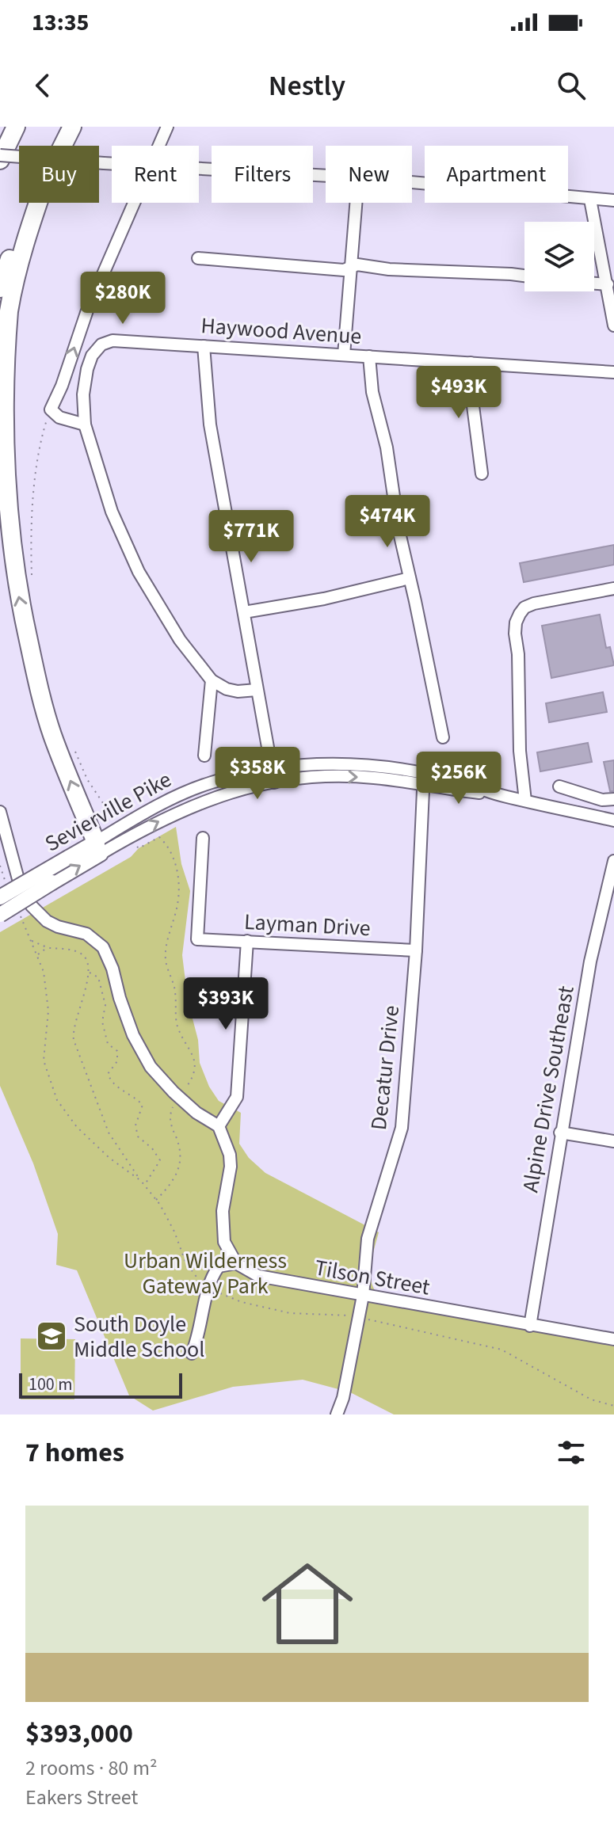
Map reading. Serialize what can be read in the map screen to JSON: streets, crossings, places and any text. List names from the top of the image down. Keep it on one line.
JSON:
{"streets":{"main road":["Sevierville Pike"],"street":["Haywood Avenue","Layman Drive","Decatur Drive","Alpine Drive Southeast","Tilson Street"]},"crossings":[["Sevierville Pike","Decatur Drive"],["Layman Drive","Decatur Drive"],["Decatur Drive","Tilson Street"],["Alpine Drive Southeast","Tilson Street"]],"parks":["Urban Wilderness Gateway Park"],"places":{"school or university":["South Doyle Middle School"]},"scale_bar":"100 m","page":{"status":"13:35","header":"Nestly","chip":["Buy","Rent","Filters","New","Apartment"],"price":["$280K","$493K","$474K","$771K","$358K","$256K","$393K"],"scale":"100 m","heading":"7 homes","list":[{"name":"$393,000","note":"2 rooms · 80 m² · Eakers Street"}]}}
